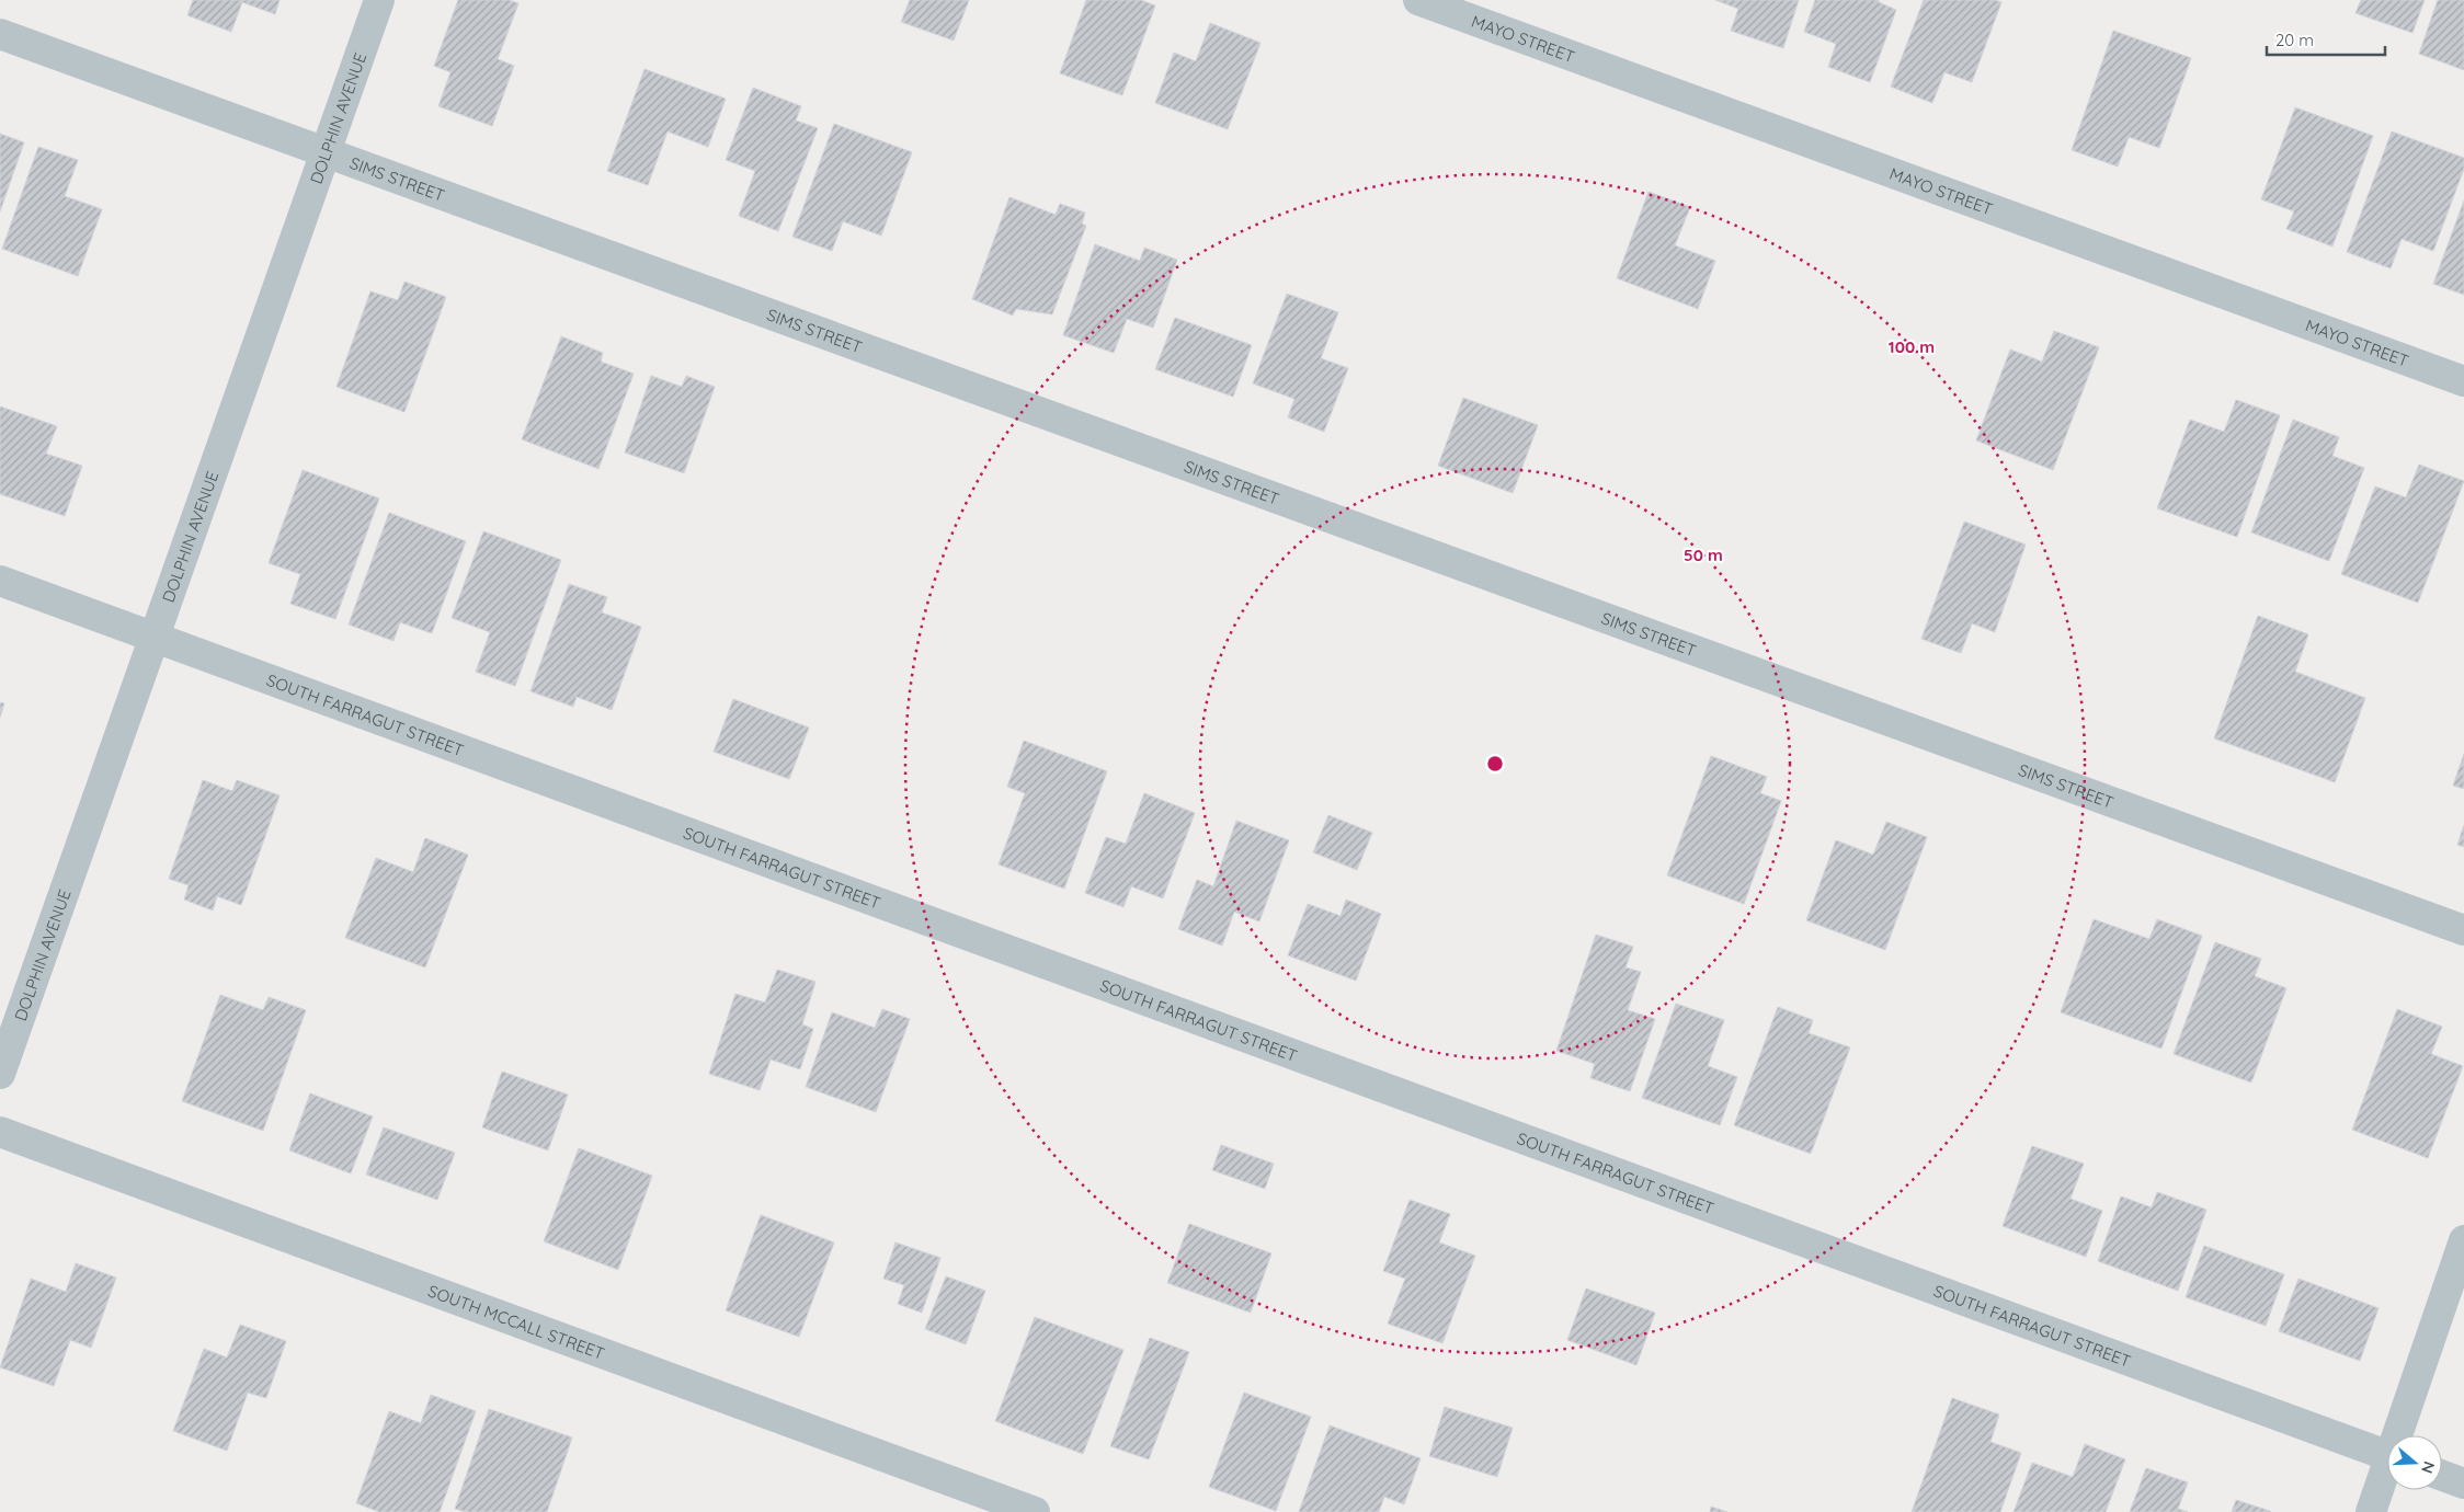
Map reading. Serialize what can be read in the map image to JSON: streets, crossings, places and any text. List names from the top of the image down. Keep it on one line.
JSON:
{"streets":{"street":["MAYO STREET","DOLPHIN AVENUE","SIMS STREET","SOUTH FARRAGUT STREET","SOUTH MCCALL STREET"]},"crossings":[["DOLPHIN AVENUE","SIMS STREET"],["DOLPHIN AVENUE","SOUTH FARRAGUT STREET"]],"scale_bar":"20 m","north":"right","rings":["100 m","50 m"]}
